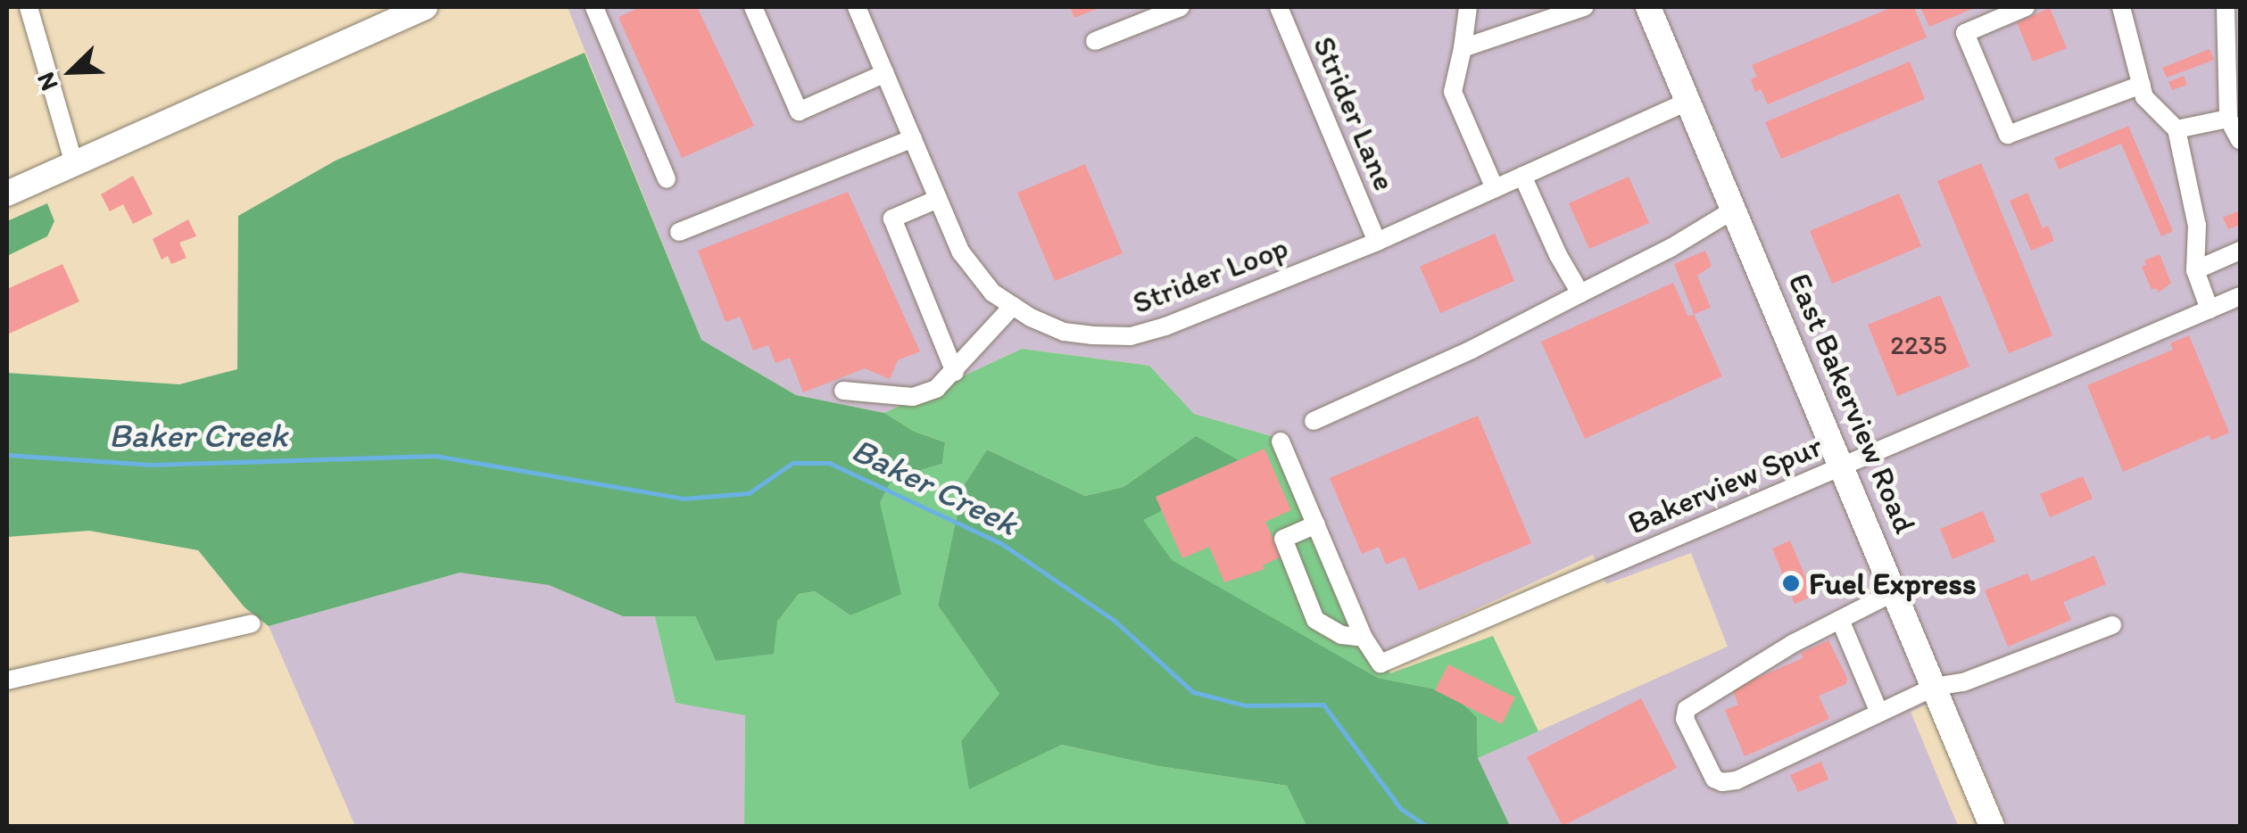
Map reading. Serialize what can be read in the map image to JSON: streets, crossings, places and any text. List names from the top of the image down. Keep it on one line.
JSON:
{"streets":{"main road":["East Bakerview Road"],"street":["Strider Lane","Strider Loop","Bakerview Spur"]},"crossings":[["Strider Lane","Strider Loop"],["Strider Loop","East Bakerview Road"],["East Bakerview Road","Bakerview Spur"]],"water":["Baker Creek"],"places":["Fuel Express"],"house_numbers":["2235"],"north":"bottom left"}
